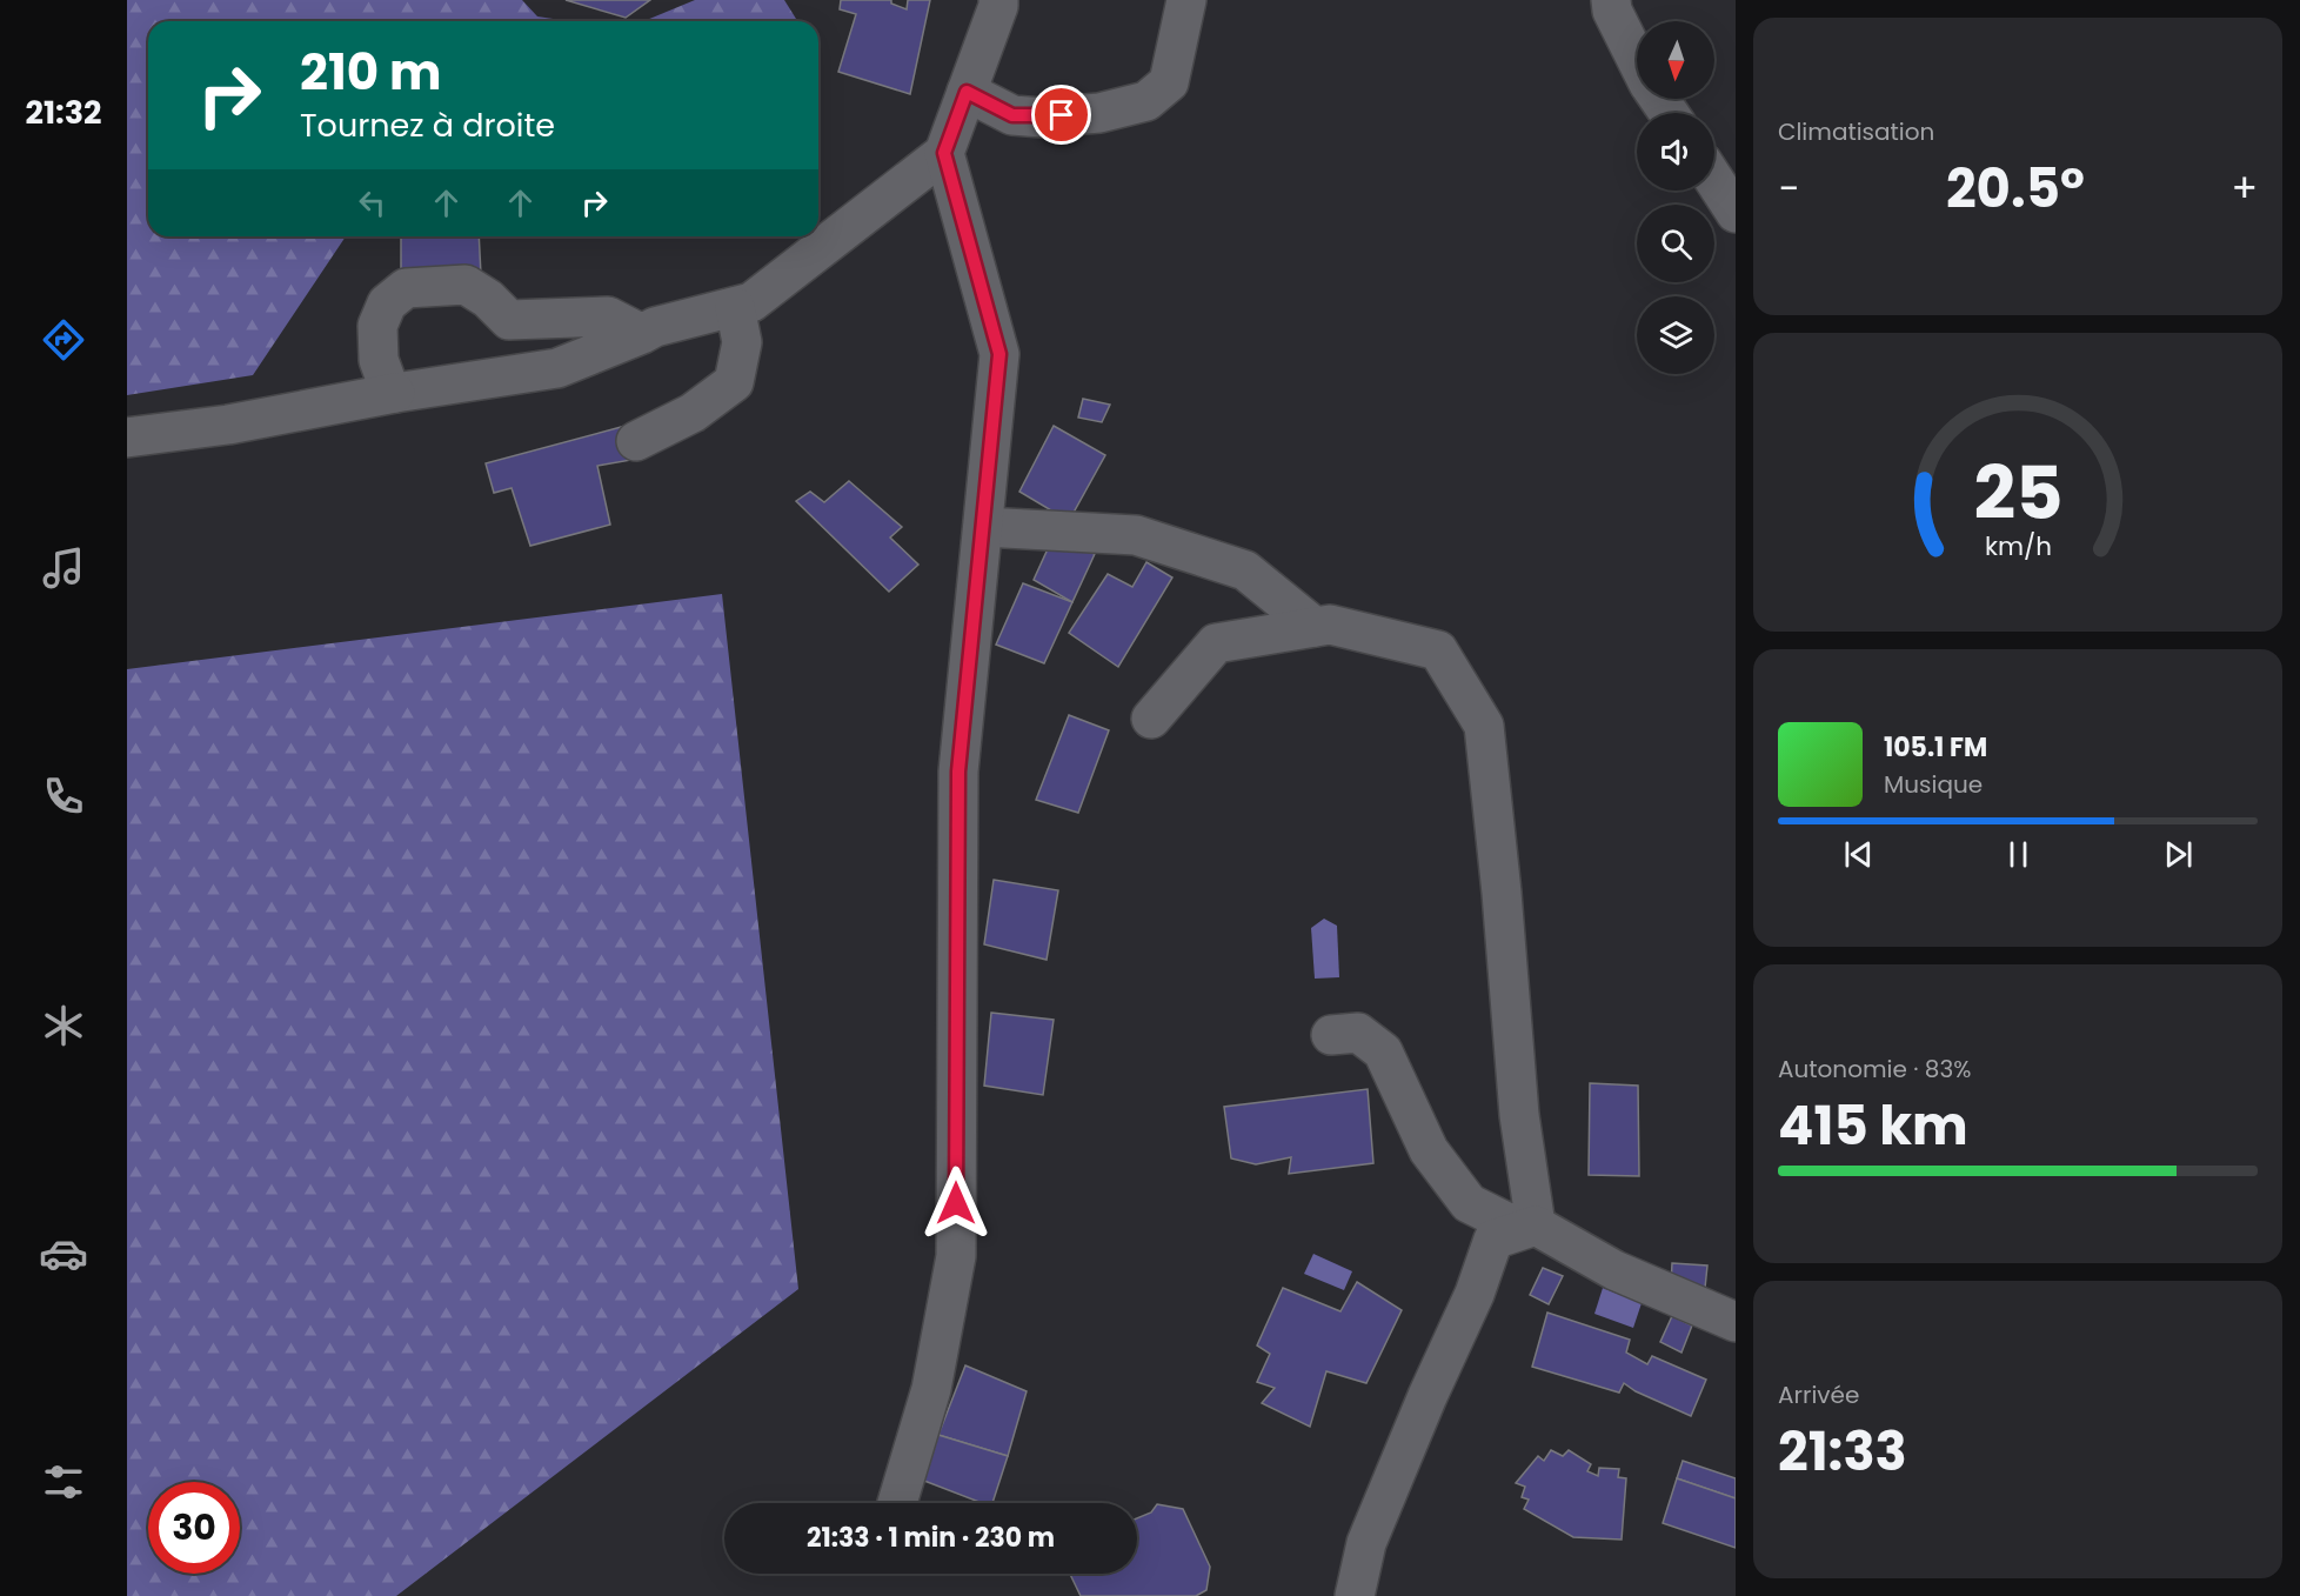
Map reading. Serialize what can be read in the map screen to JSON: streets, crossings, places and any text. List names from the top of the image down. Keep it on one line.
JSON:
{"north":"bottom","page":{"tabs":"21:32","tile":["Climatisation",["Autonomie · 83%","415 km"],["Arrivée","21:33"]],"turn":["210 m","Tournez à droite"],"heat":["−","20.5°","+"],"song":["105.1 FM","Musique"],"limit":"30","trip":"21:33 · 1 min · 230 m","gauge":["25","km/h"]}}
